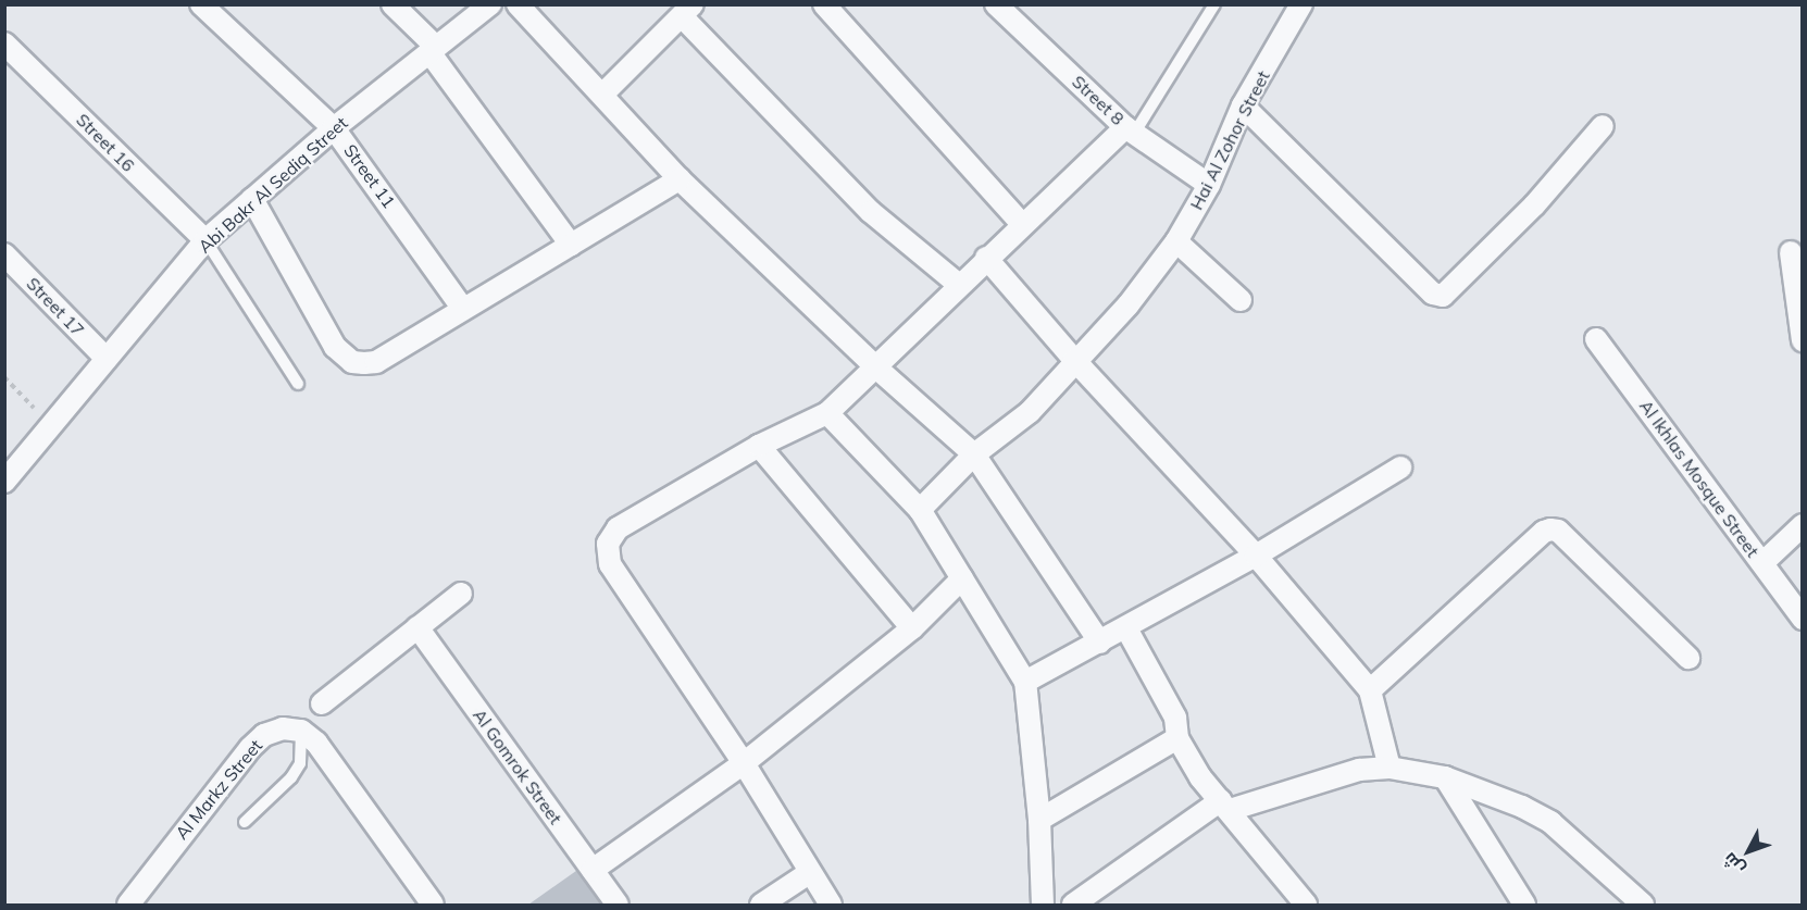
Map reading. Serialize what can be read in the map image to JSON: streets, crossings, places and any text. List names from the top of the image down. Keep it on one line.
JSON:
{"streets":{"street":["Street 8","Hai Al Zohor Street","Street 16","Street 11","Abi Bakr Al Sediq Street","Street 17","Al Ikhlas Mosque Street","Al Gomrok Street","Al Markz Street"]},"crossings":[["Street 8","Hai Al Zohor Street"],["Street 16","Abi Bakr Al Sediq Street"],["Street 11","Abi Bakr Al Sediq Street"],["Abi Bakr Al Sediq Street","Street 17"]],"north":"bottom left"}
